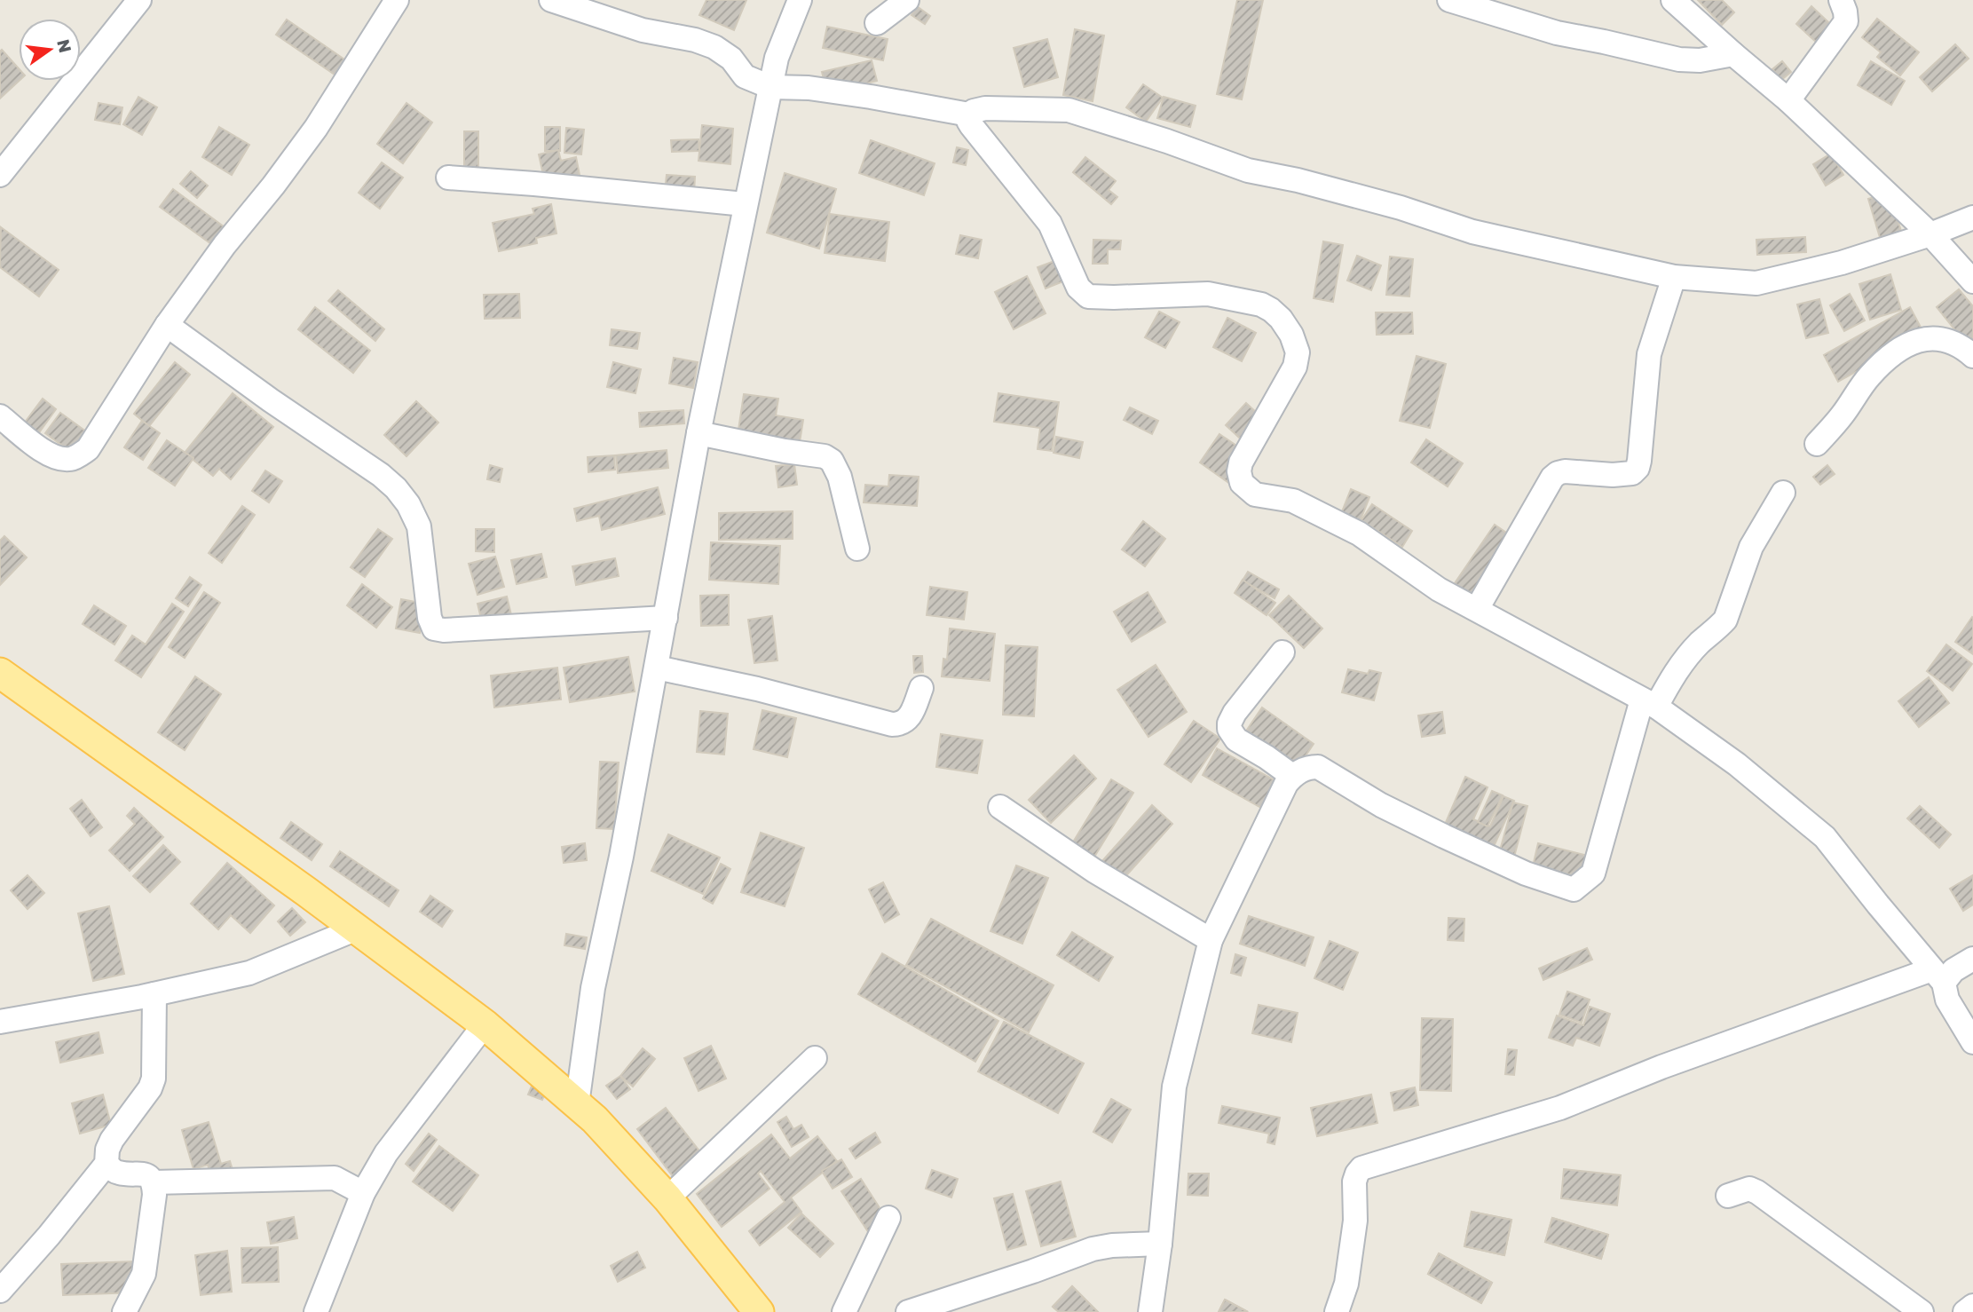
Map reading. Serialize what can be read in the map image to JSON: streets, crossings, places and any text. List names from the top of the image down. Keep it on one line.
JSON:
{"north":"right"}
